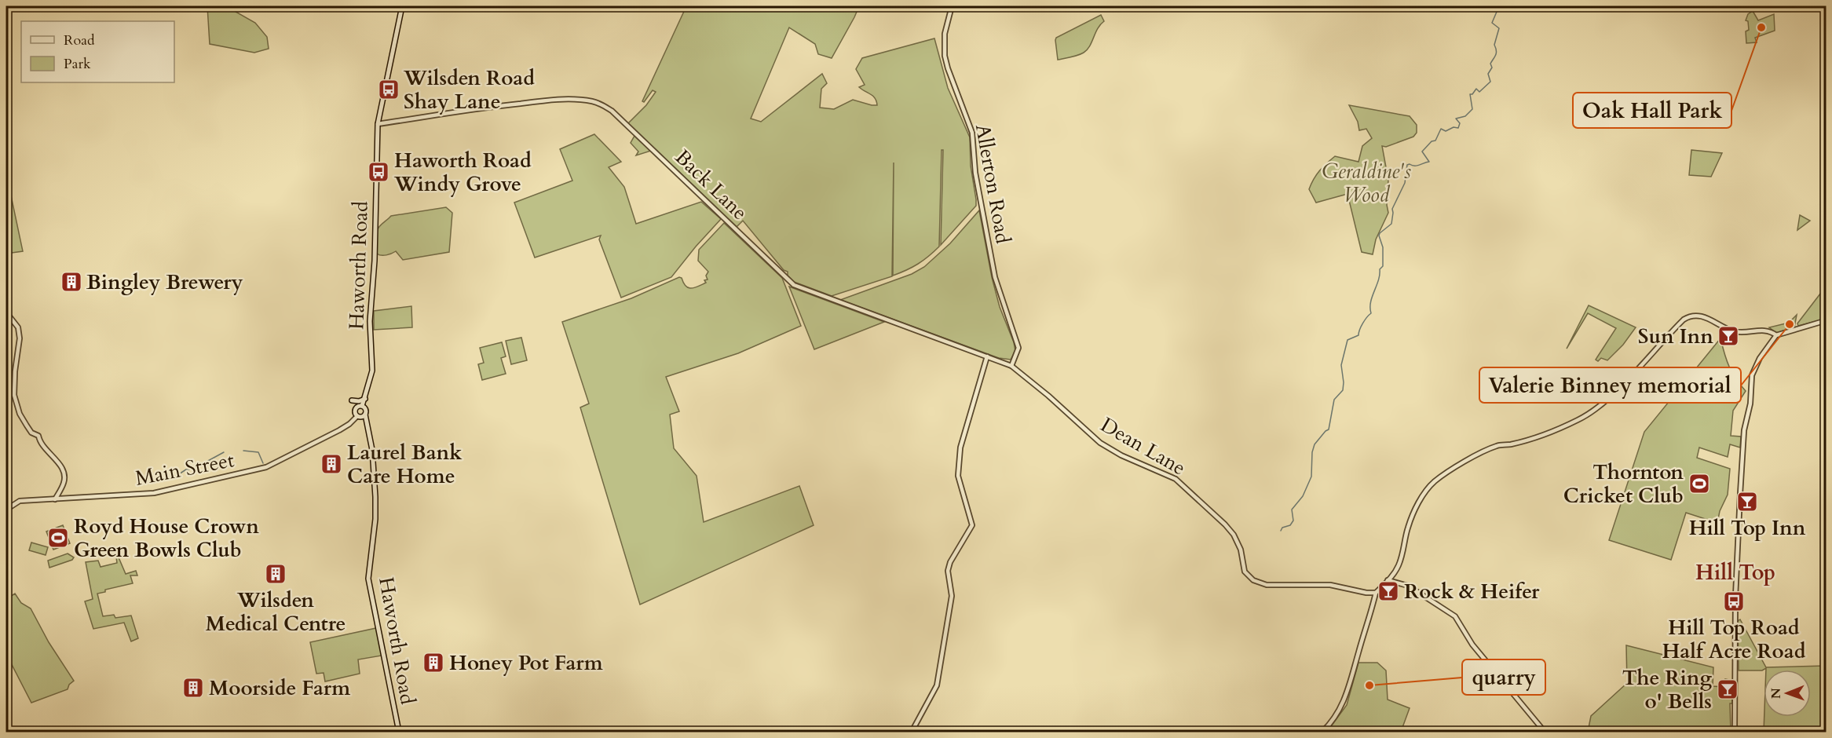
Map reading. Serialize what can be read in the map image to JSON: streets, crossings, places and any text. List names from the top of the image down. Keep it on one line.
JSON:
{"streets":{"main road":["Haworth Road"],"street":["Allerton Road","Back Lane","Dean Lane","Main Street"]},"crossings":[["Allerton Road","Back Lane"],["Allerton Road","Dean Lane"],["Back Lane","Haworth Road"],["Back Lane","Dean Lane"],["Haworth Road","Main Street"]],"districts":["Hill Top"],"parks":["Geraldine's Wood"],"places":{"other":["Oak Hall Park","Valerie Binney memorial","quarry"],"bus stop":["Wilsden Road Shay Lane","Haworth Road Windy Grove","Hill Top Road Half Acre Road"],"building":["Bingley Brewery","Laurel Bank Care Home","Wilsden Medical Centre","Honey Pot Farm","Moorside Farm"],"bar":["Sun Inn","Hill Top Inn","Rock & Heifer","The Ring o' Bells"],"sports":["Thornton Cricket Club","Royd House Crown Green Bowls Club"]},"legend":["Road","Park"],"north":"left"}
